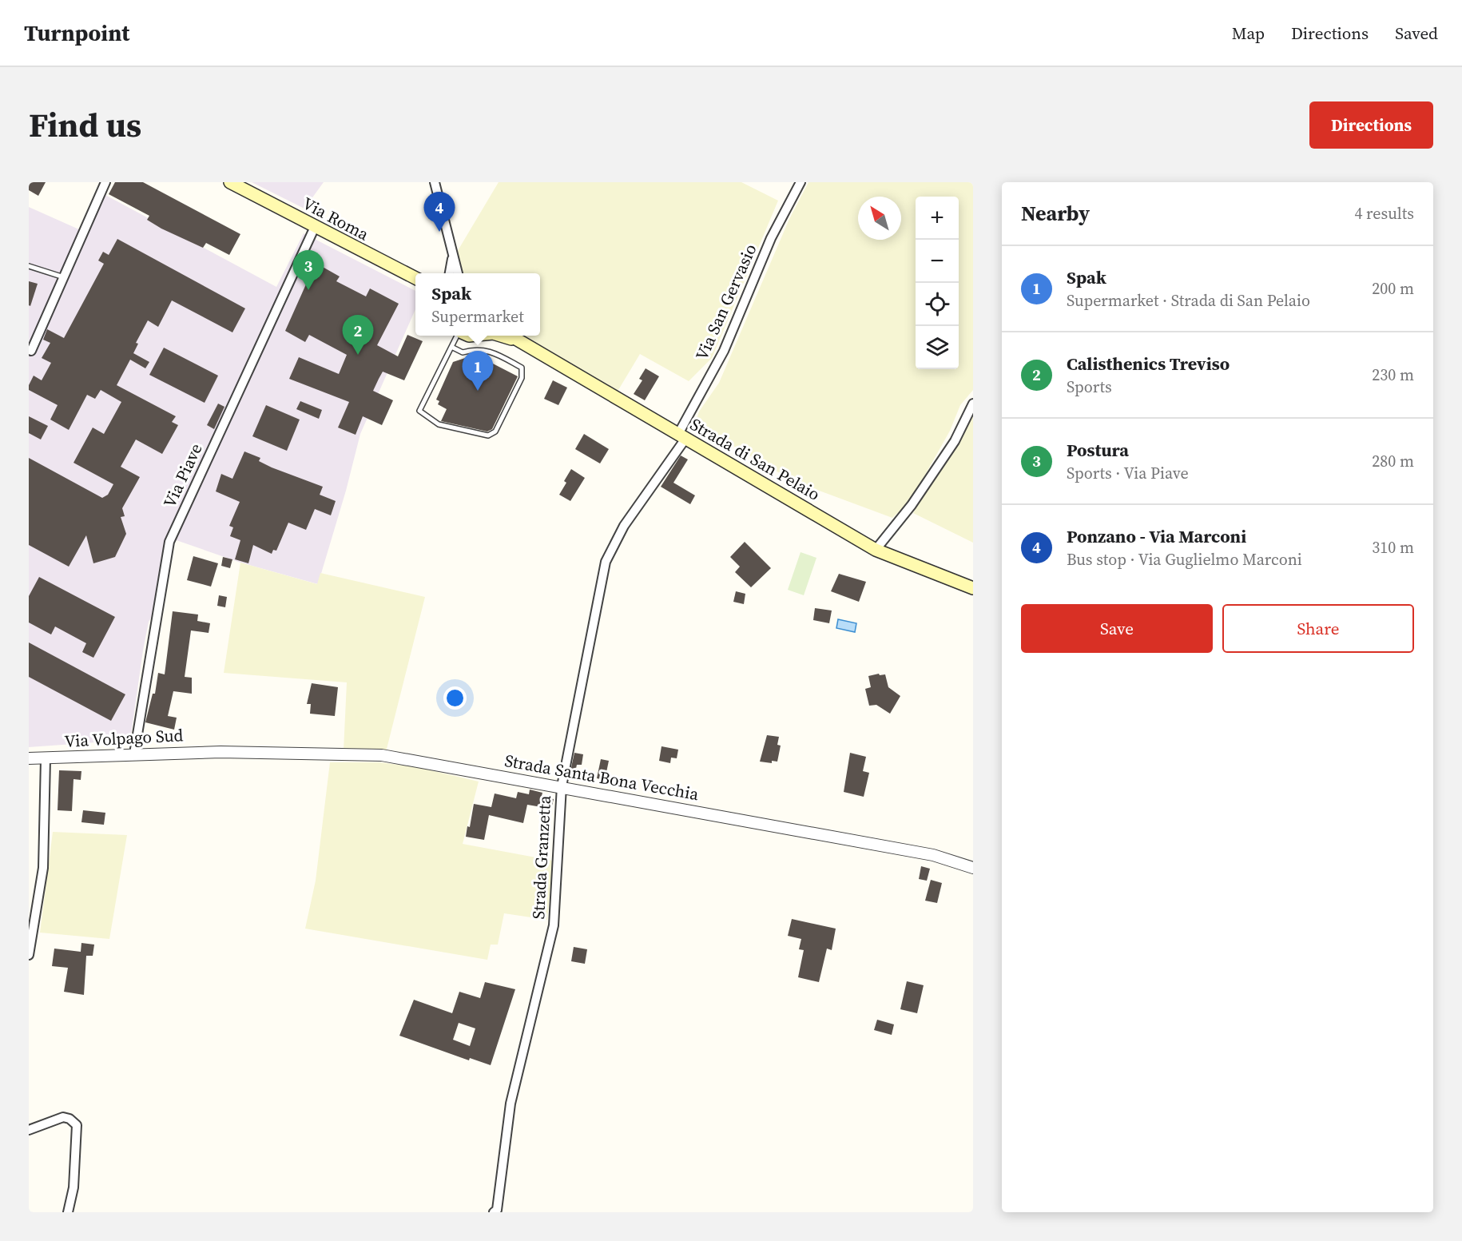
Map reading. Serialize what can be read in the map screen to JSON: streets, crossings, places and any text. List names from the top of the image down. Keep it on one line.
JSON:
{"streets":{"main road":["Via Roma","Strada di San Pelaio"],"street":["Via San Gervasio","Via Piave","Via Volpago Sud","Strada Santa Bona Vecchia","Strada Granzetta"]},"crossings":[["Via Roma","Via Piave"],["Via San Gervasio","Strada di San Pelaio"],["Via San Gervasio","Strada Granzetta"],["Strada di San Pelaio","Strada Granzetta"],["Via Piave","Via Volpago Sud"],["Via Volpago Sud","Strada Santa Bona Vecchia"],["Strada Santa Bona Vecchia","Strada Granzetta"]],"north":"top left","page":{"header":"Turnpoint","nav":["Map","Directions","Saved"],"title":"Find us","buttons":["Directions",["Save","Share"]],"heading":["Nearby","4 results"],"pins":["4","3","2","1"],"map_buttons":["+","−"],"list":[{"mark":"1","name":"Spak","note":"Supermarket · Strada di San Pelaio","value":"200 m"},{"mark":"2","name":"Calisthenics Treviso","note":"Sports","value":"230 m"},{"mark":"3","name":"Postura","note":"Sports · Via Piave","value":"280 m"},{"mark":"4","name":"Ponzano - Via Marconi","note":"Bus stop · Via Guglielmo Marconi","value":"310 m"}],"popup":["Spak","Supermarket"]}}
